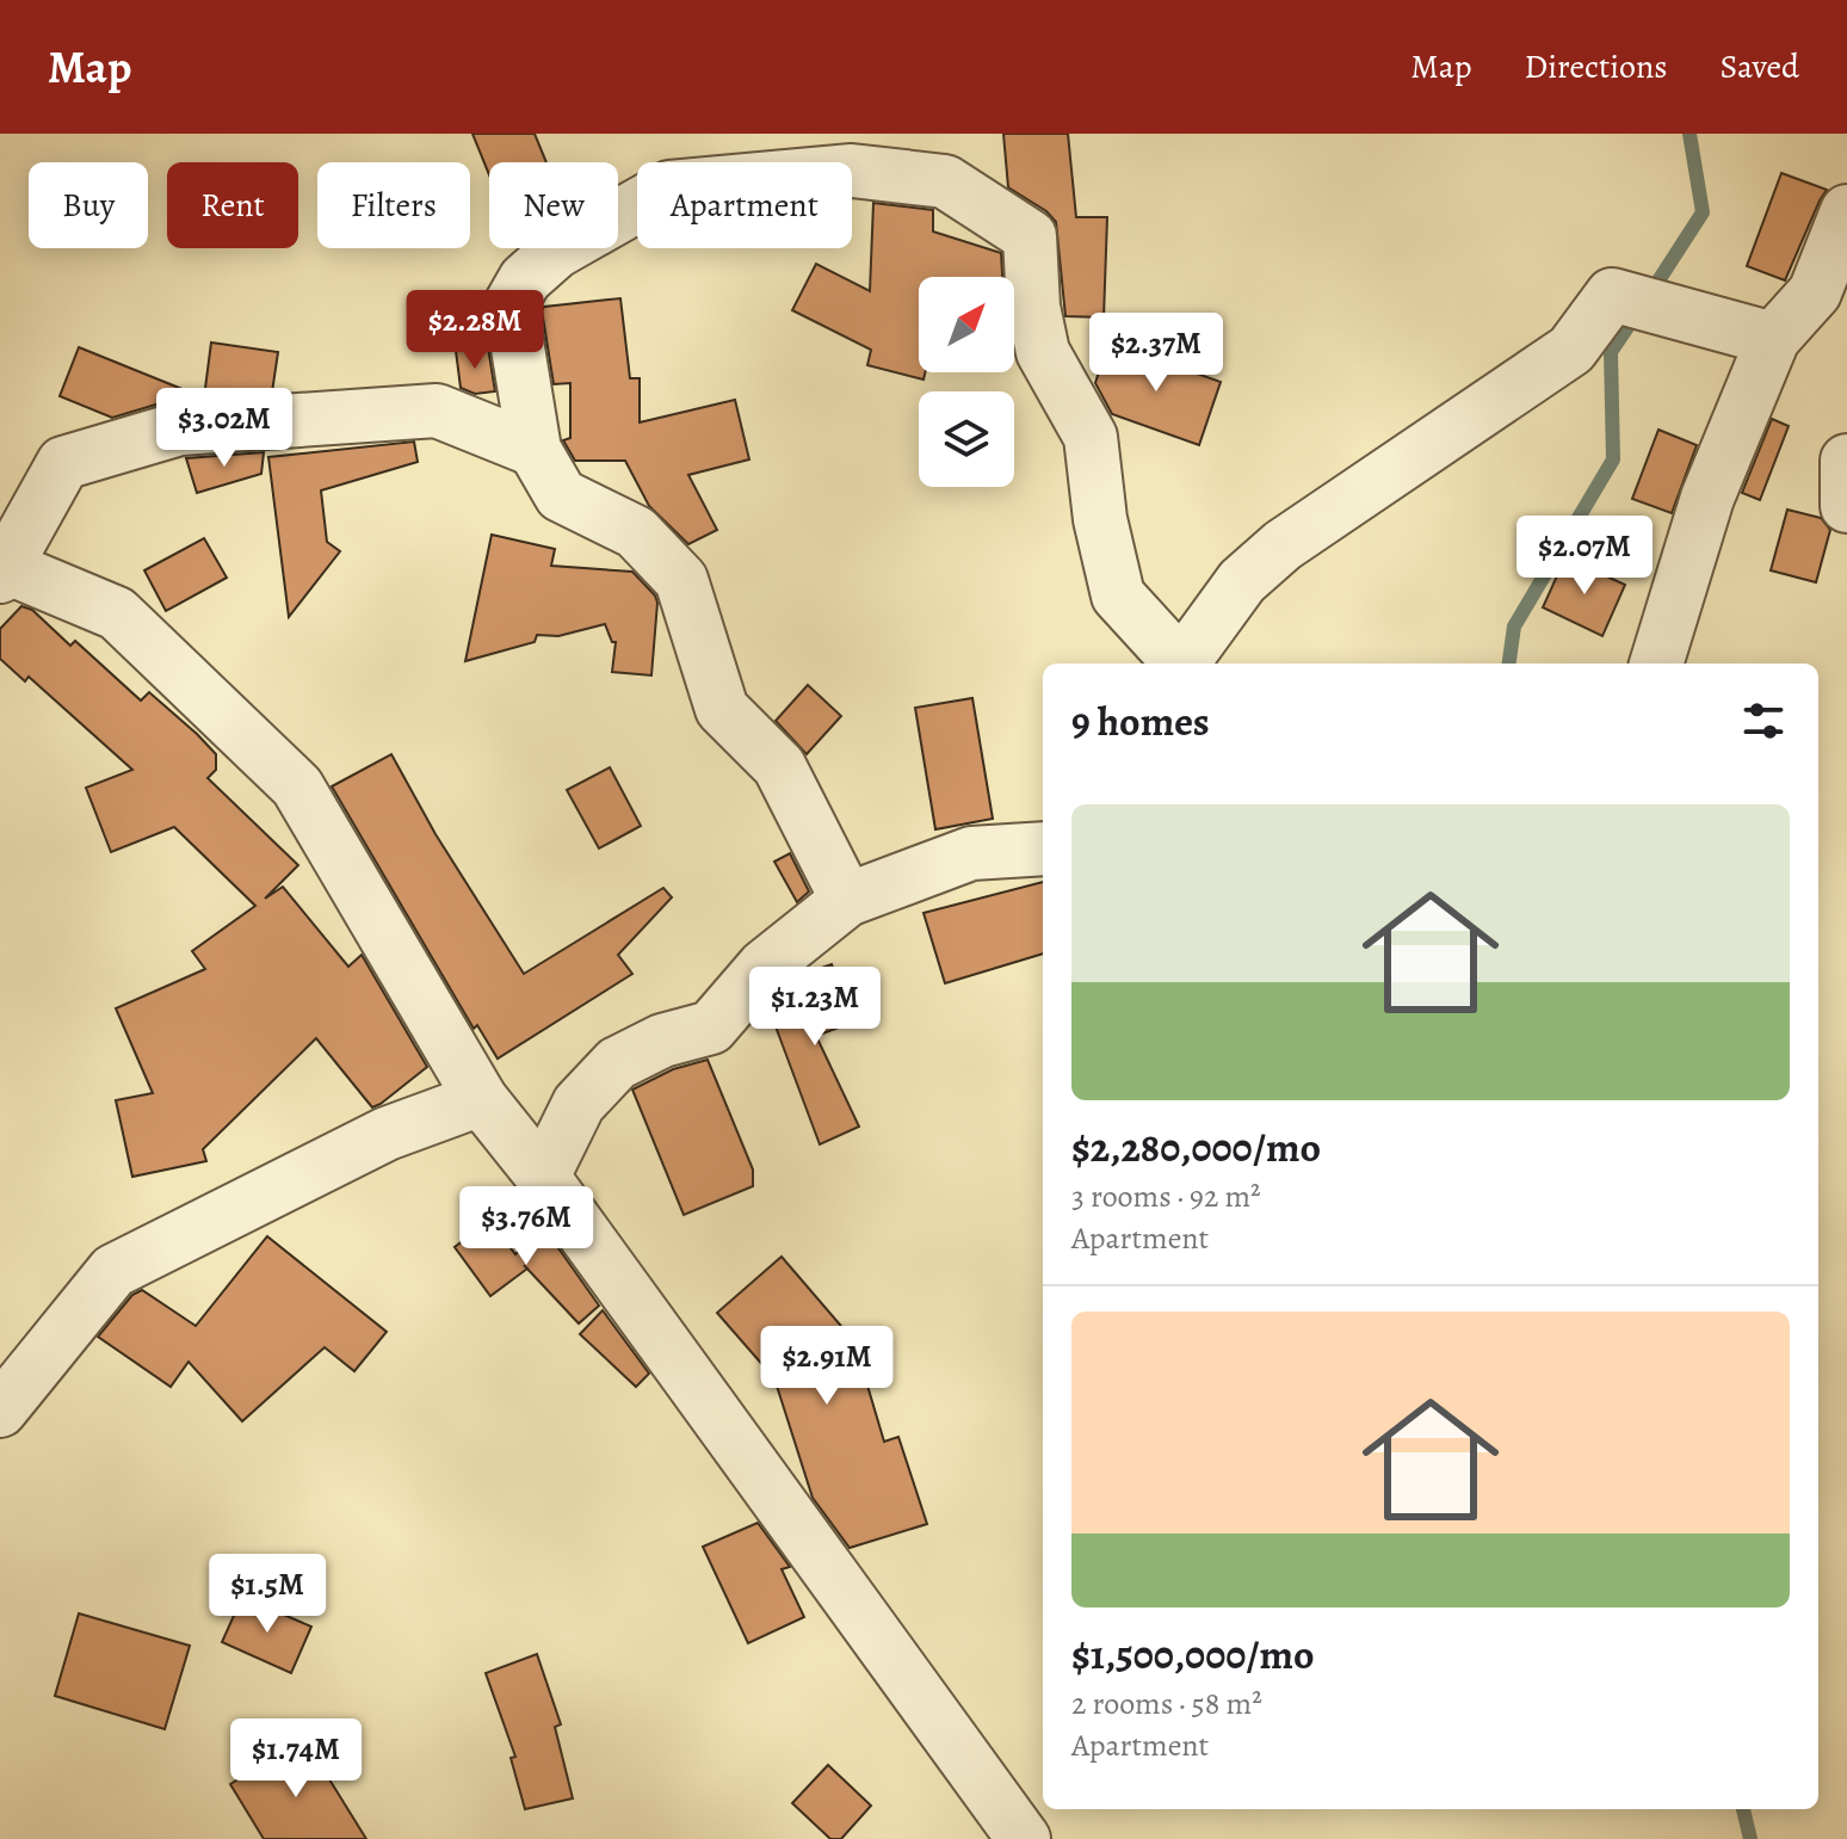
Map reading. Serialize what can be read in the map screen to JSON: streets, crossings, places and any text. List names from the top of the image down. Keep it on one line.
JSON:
{"north":"top right","page":{"header":"Map","nav":["Map","Directions","Saved"],"chip":["Buy","Rent","Filters","New","Apartment"],"price":["$2.28M","$2.37M","$3.02M","$2.07M","$1.23M","$3.76M","$2.91M","$1.5M","$1.74M"],"heading":"9 homes","list":[{"name":"$2,280,000/mo","note":"3 rooms · 92 m² · Apartment"},{"name":"$1,500,000/mo","note":"2 rooms · 58 m² · Apartment"}]}}
